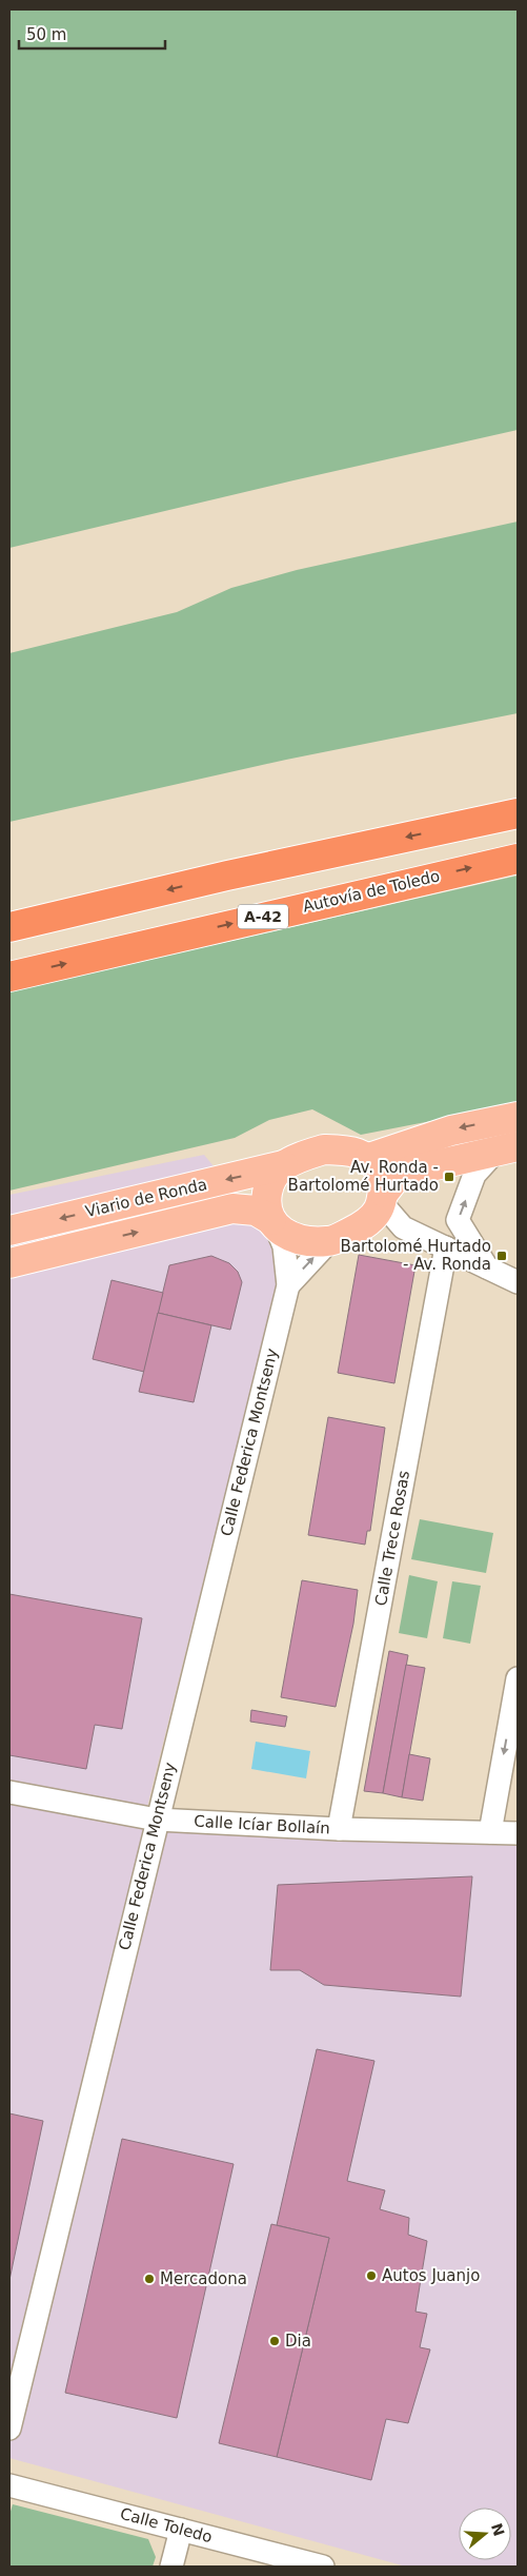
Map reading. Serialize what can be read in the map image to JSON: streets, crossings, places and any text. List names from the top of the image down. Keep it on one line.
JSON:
{"streets":{"highway":["Autovía de Toledo","A-42"],"main road":["Viario de Ronda"],"street":["Calle Federica Montseny","Calle Trece Rosas","Calle Icíar Bollaín","Calle Toledo"]},"crossings":[["Viario de Ronda","Calle Federica Montseny"],["Calle Federica Montseny","Calle Icíar Bollaín"],["Calle Trece Rosas","Calle Icíar Bollaín"]],"places":{"transit":["Av. Ronda - Bartolomé Hurtado","Bartolomé Hurtado - Av. Ronda"],"other":["Autos Juanjo","Mercadona","Dia"]},"scale_bar":"50 m","north":"right"}
